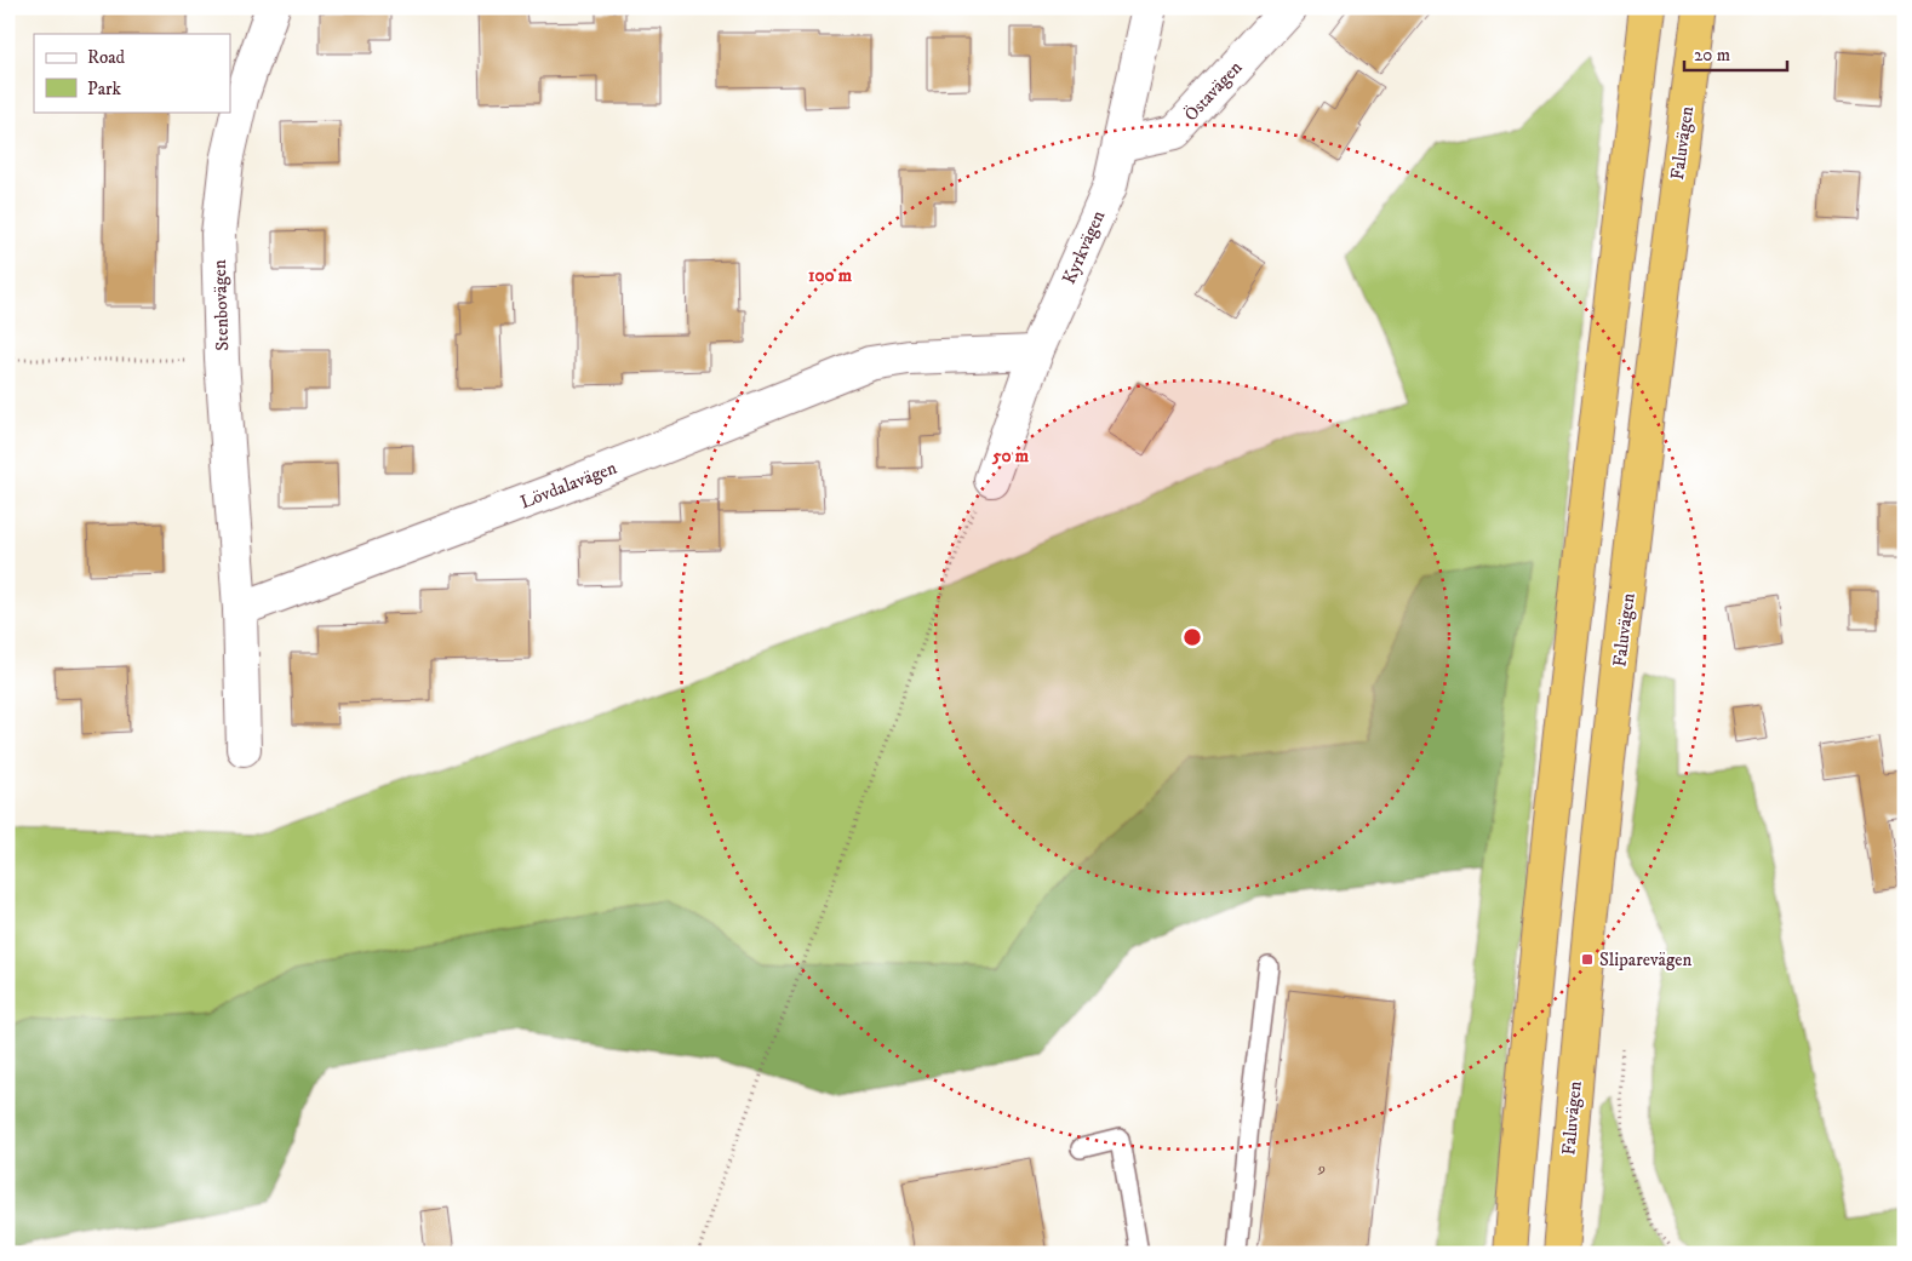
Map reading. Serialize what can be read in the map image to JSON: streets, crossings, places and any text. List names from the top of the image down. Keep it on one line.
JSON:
{"streets":{"highway":["Faluvägen"],"street":["Östavägen","Kyrkvägen","Stenbovägen","Lövdalavägen"]},"crossings":[["Östavägen","Kyrkvägen"],["Kyrkvägen","Lövdalavägen"],["Stenbovägen","Lövdalavägen"]],"places":{"transit":["Sliparevägen"]},"house_numbers":["9"],"legend":["Road","Park"],"scale_bar":"20 m","rings":["100 m","50 m"]}
